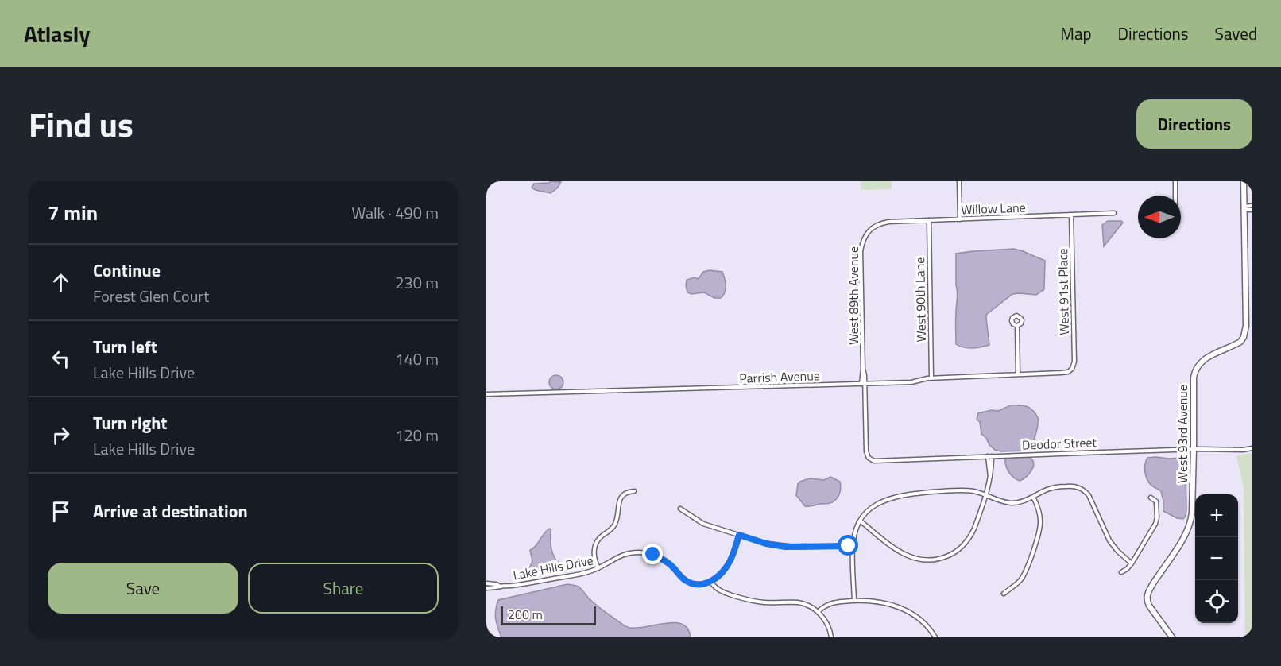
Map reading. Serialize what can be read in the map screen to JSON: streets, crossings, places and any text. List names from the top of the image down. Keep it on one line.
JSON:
{"streets":{"street":["Willow Lane","West 91st Place","West 89th Avenue","West 90th Lane","Parrish Avenue","West 93rd Avenue","Deodor Street","Lake Hills Drive"]},"crossings":[["Willow Lane","West 91st Place"],["Willow Lane","West 89th Avenue"],["Willow Lane","West 90th Lane"],["West 91st Place","Parrish Avenue"],["West 89th Avenue","Parrish Avenue"],["West 89th Avenue","Deodor Street"],["West 90th Lane","Parrish Avenue"],["West 93rd Avenue","Deodor Street"]],"scale_bar":"200 m","north":"left","page":{"header":"Atlasly","nav":["Map","Directions","Saved"],"title":"Find us","buttons":["Directions",["Save","Share"]],"heading":["7 min","Walk · 490 m"],"list":[["Continue","Forest Glen Court","230 m"],["Turn left","Lake Hills Drive","140 m"],["Turn right","Lake Hills Drive","120 m"],"Arrive at destination"],"map_buttons":["+","−"],"scale":"200 m"}}
